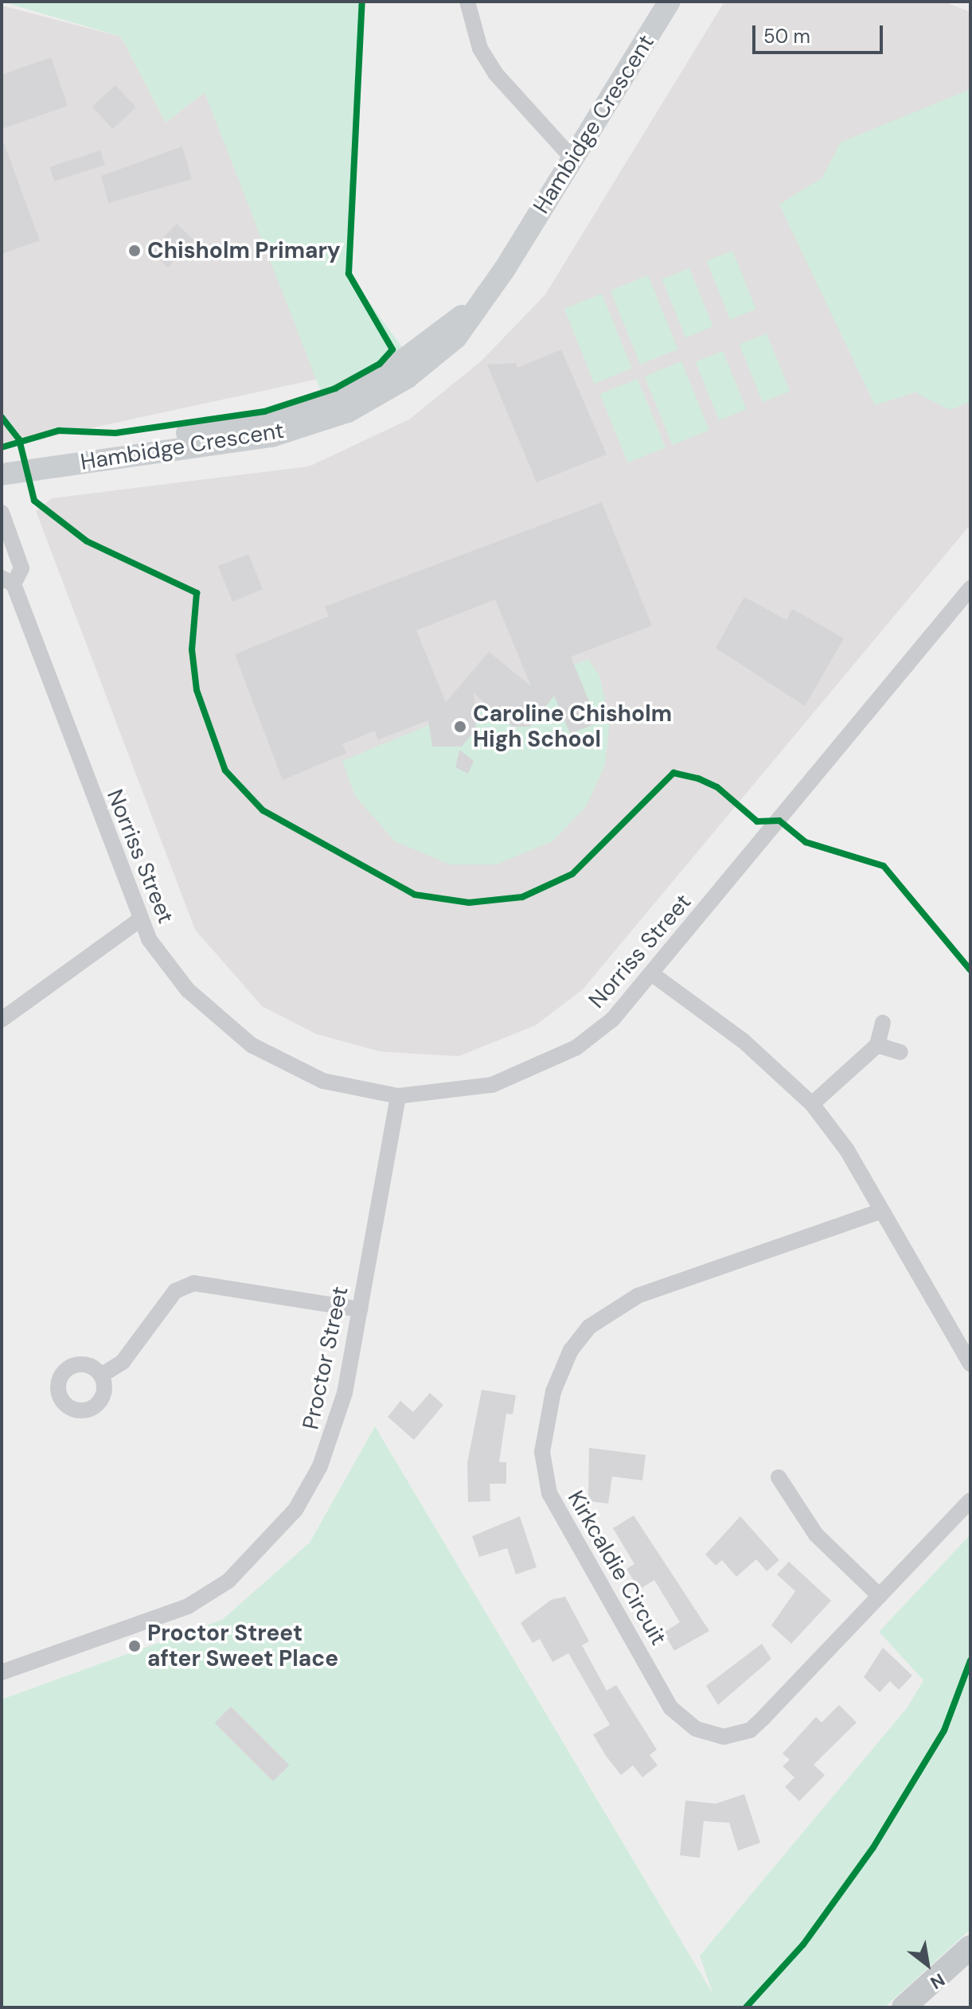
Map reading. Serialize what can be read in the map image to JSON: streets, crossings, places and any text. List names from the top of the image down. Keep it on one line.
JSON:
{"streets":{"street":["Hambidge Crescent","Norriss Street","Proctor Street","Kirkcaldie Circuit"]},"crossings":[["Norriss Street","Proctor Street"]],"places":["Chisholm Primary","Caroline Chisholm High School","Proctor Street after Sweet Place"],"scale_bar":"50 m","north":"bottom right"}
